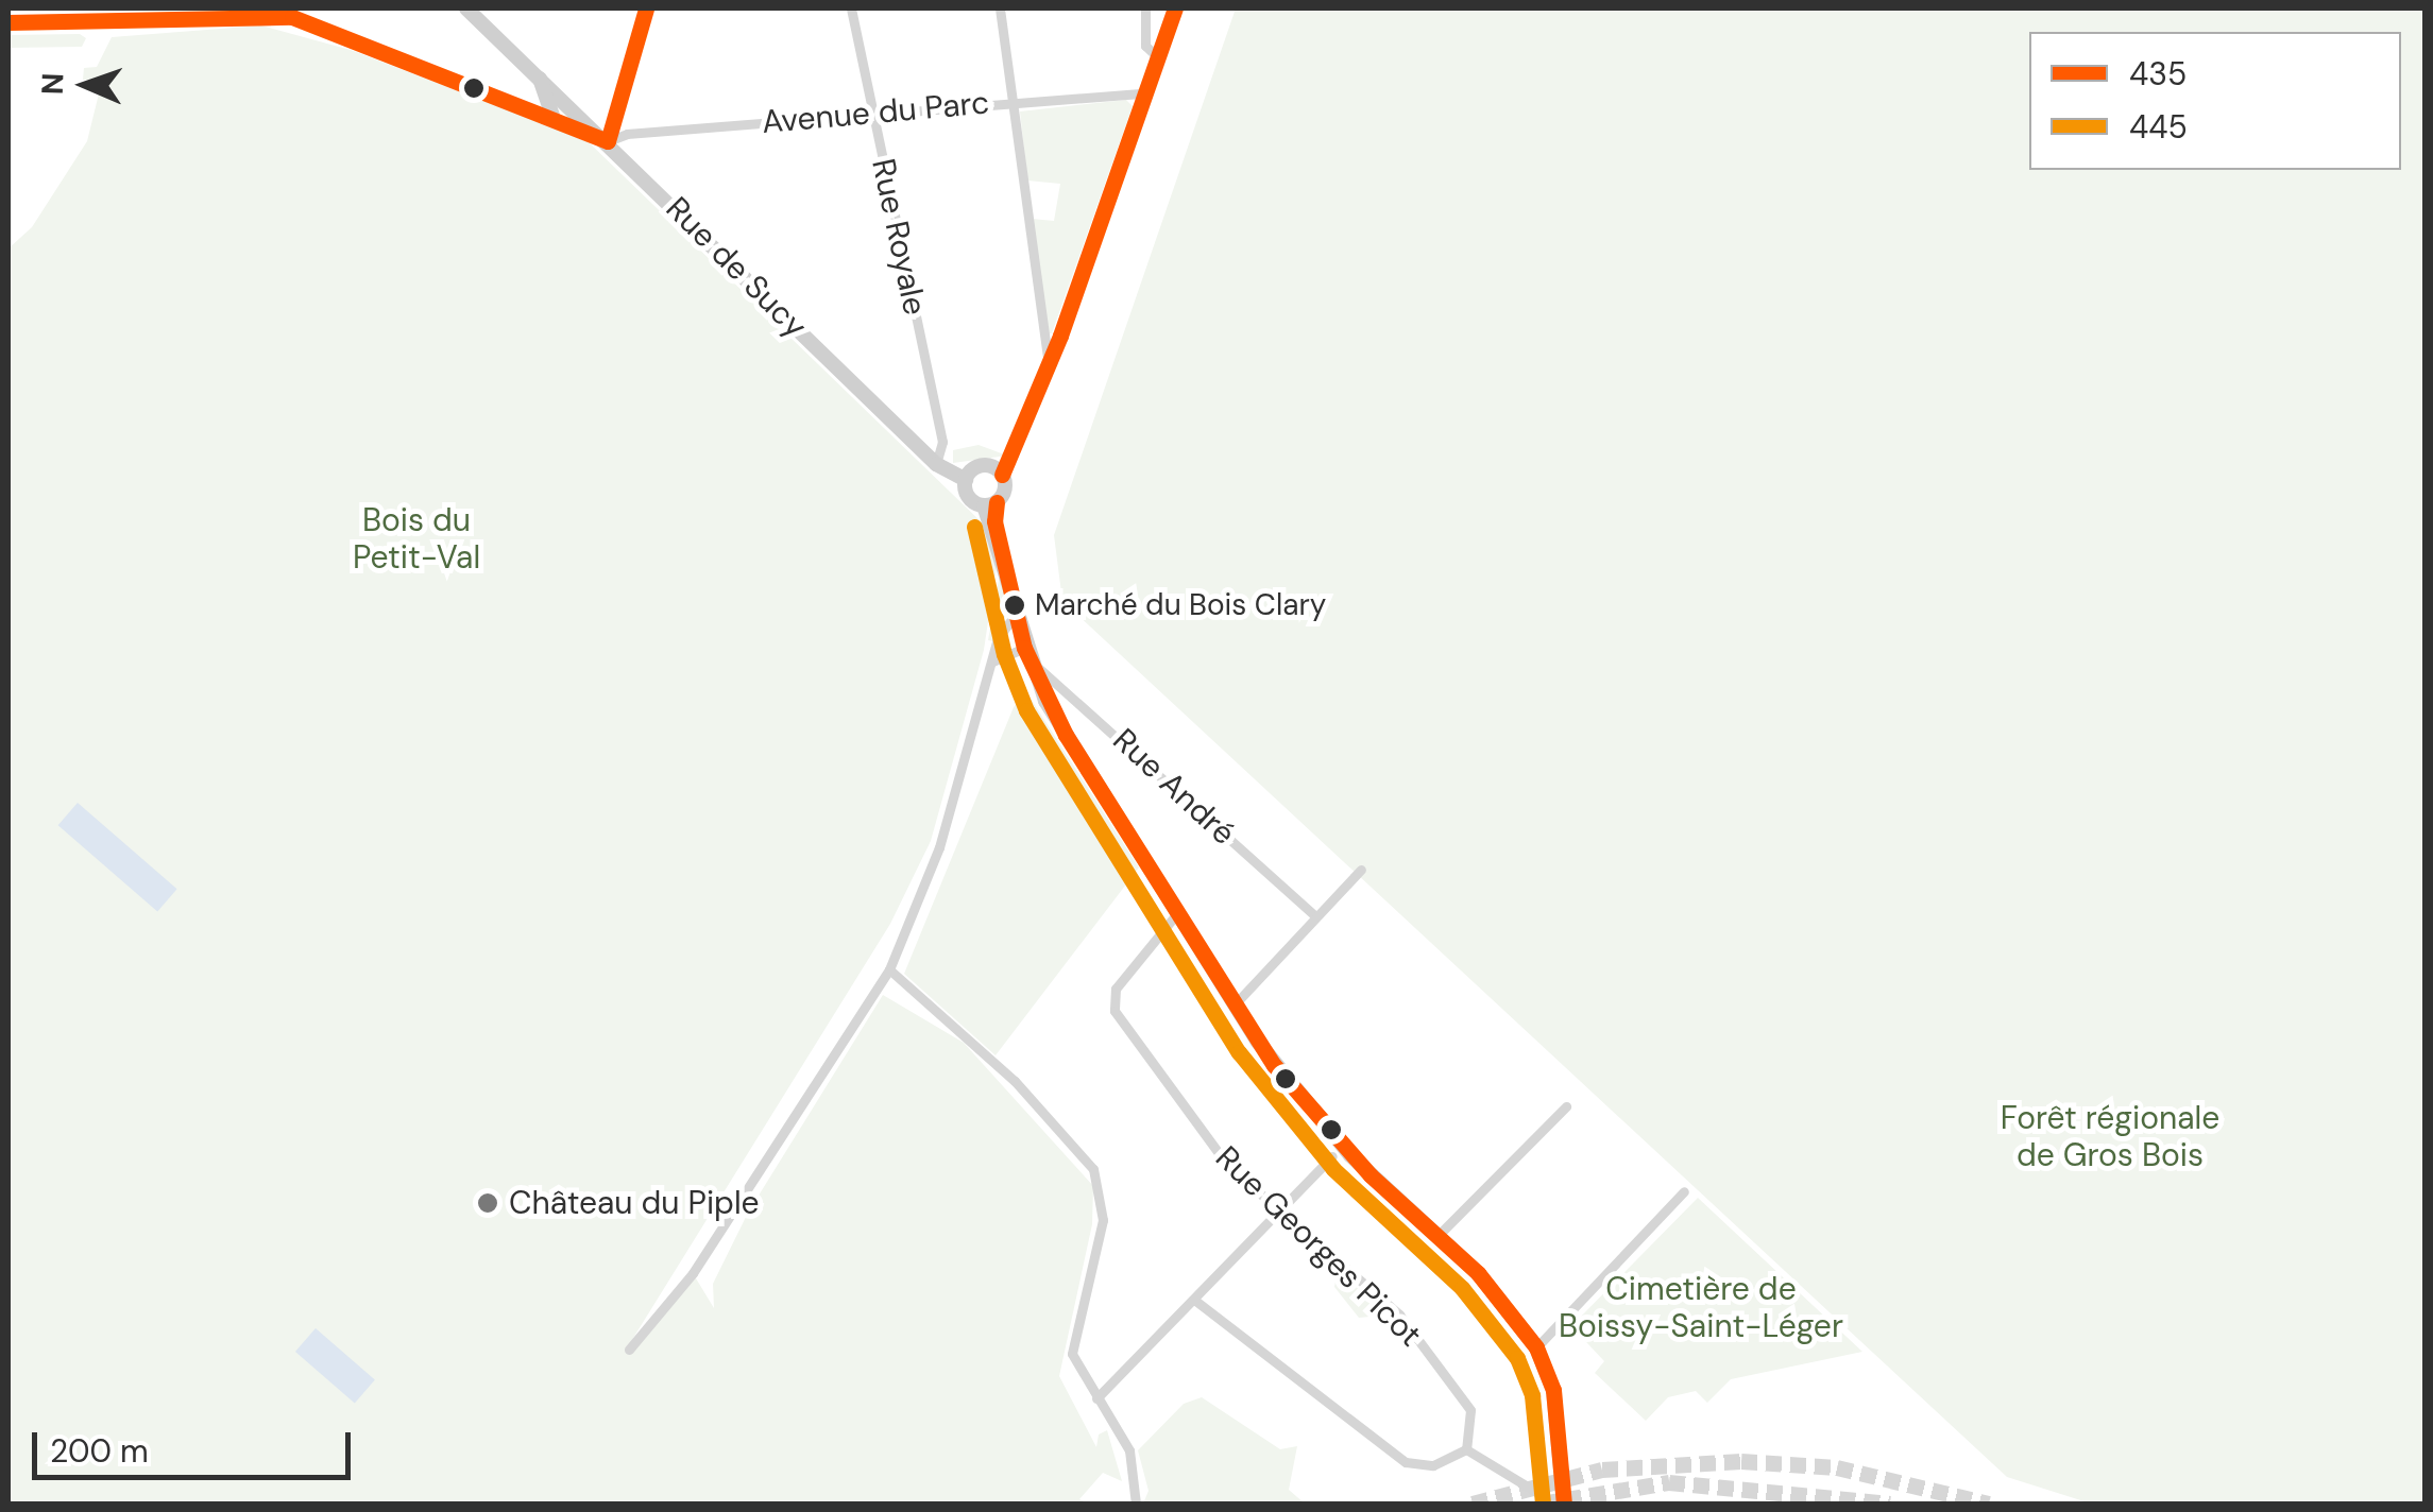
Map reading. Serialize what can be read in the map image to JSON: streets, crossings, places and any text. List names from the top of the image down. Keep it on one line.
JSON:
{"streets":{"main road":["Rue de Sucy"],"street":["Avenue du Parc","Rue Royale","Rue André","Rue Georges Picot"]},"crossings":[["Avenue du Parc","Rue Royale"],["Avenue du Parc","Rue de Sucy"],["Rue Royale","Rue de Sucy"]],"parks":["Bois du Petit-Val","Forêt régionale de Gros Bois","Cimetière de Boissy-Saint-Léger"],"places":["Marché du Bois Clary","Château du Piple"],"lines":["transit line 435","transit line 445"],"legend":["435","445"],"scale_bar":"200 m","north":"left"}
